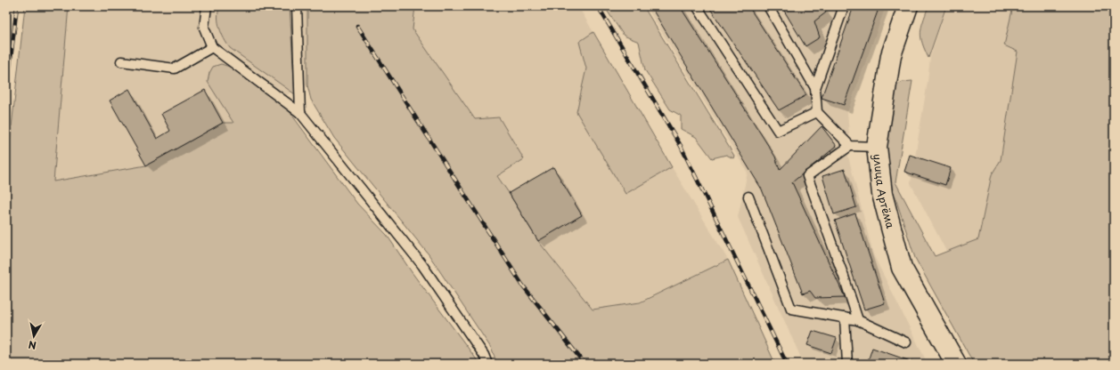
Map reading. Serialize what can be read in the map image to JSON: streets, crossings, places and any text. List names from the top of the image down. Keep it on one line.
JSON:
{"streets":{"street":["улица Артёма"]},"north":"bottom"}
